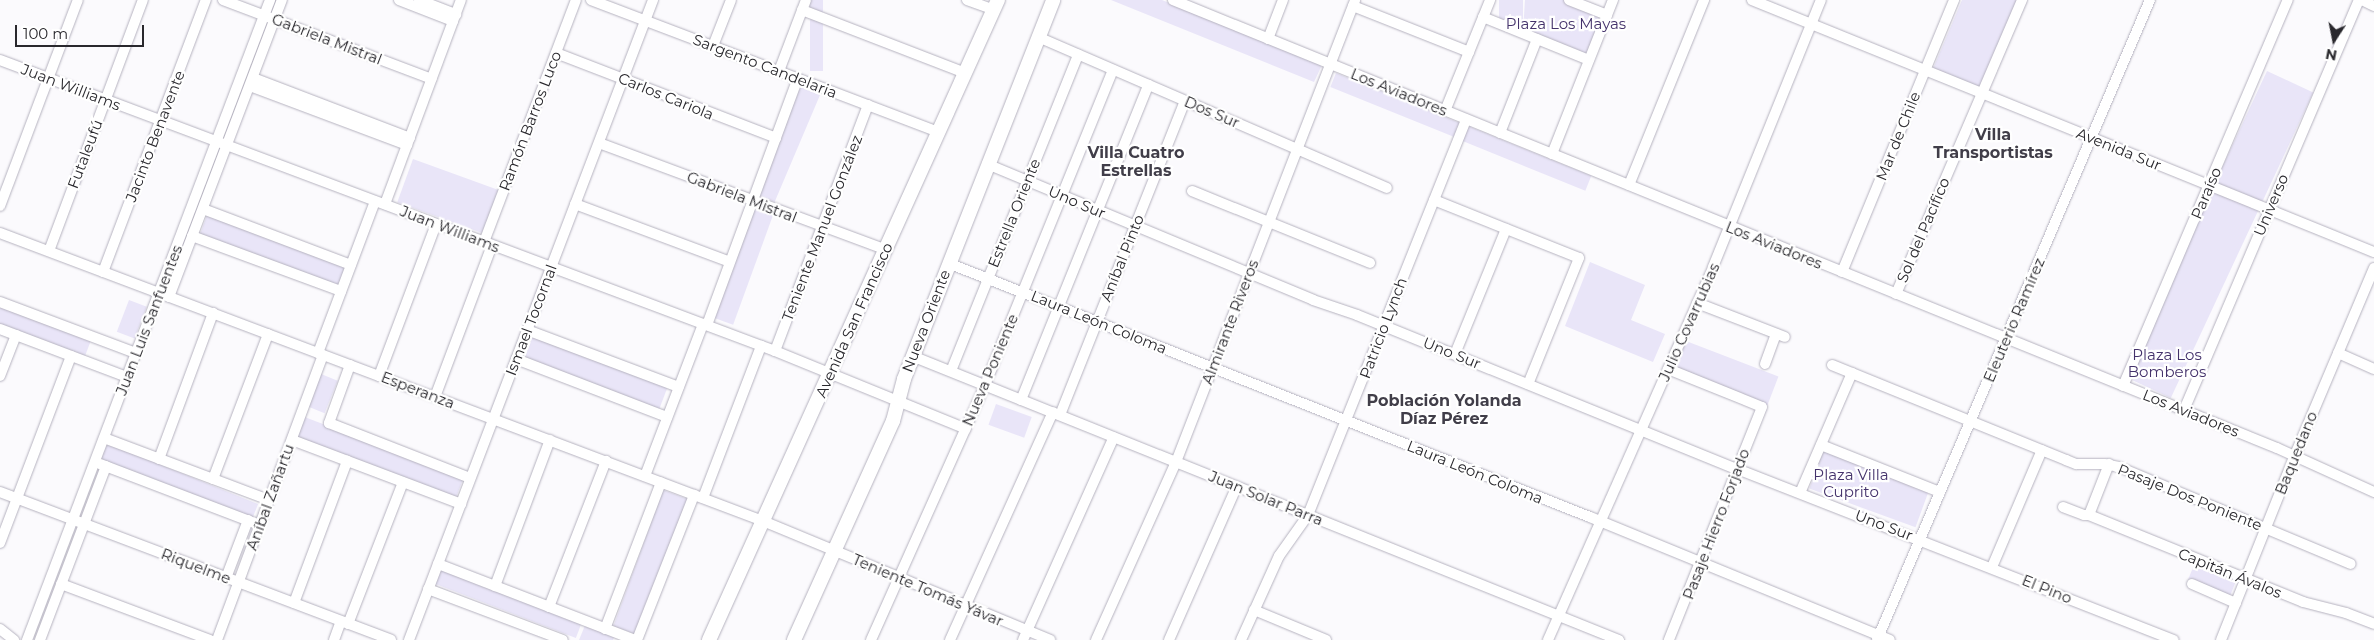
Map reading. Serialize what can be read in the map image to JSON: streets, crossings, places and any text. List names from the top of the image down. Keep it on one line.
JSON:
{"streets":{"main road":["Avenida San Francisco","Nueva Oriente"],"street":["Gabriela Mistral","Sargento Candelaria","Juan Williams","Los Aviadores","Carlos Cariola","Dos Sur","Ramón Barros Luco","Jacinto Benavente","Mar de Chile","Avenida Sur","Futaleufú","Paraíso","Uno Sur","Universo","Estrella Oriente","Teniente Manuel González","Sol del Pacífico","Aníbal Pinto","Juan Luis Sanfuentes","Ismael Tocornal","Eleuterio Ramírez","Laura León Coloma","Almirante Riveros","Julio Covarrubias","Patricio Lynch","Nueva Poniente","Esperanza","Baquedano","Aníbal Zañartu","Pasaje Dos Poniente","Juan Solar Parra","Pasaje Hierro Forjado","Riquelme","Capitán Ávalos","El Pino","Teniente Tomás Yávar"]},"crossings":[["Gabriela Mistral","Teniente Manuel González"],["Gabriela Mistral","Juan Luis Sanfuentes"],["Gabriela Mistral","Ismael Tocornal"],["Gabriela Mistral","Avenida San Francisco"],["Gabriela Mistral","Aníbal Zañartu"],["Sargento Candelaria","Teniente Manuel González"],["Sargento Candelaria","Ismael Tocornal"],["Sargento Candelaria","Avenida San Francisco"],["Juan Williams","Ramón Barros Luco"],["Juan Williams","Jacinto Benavente"],["Juan Williams","Futaleufú"],["Juan Williams","Teniente Manuel González"],["Juan Williams","Juan Luis Sanfuentes"],["Juan Williams","Ismael Tocornal"],["Juan Williams","Avenida San Francisco"],["Juan Williams","Nueva Oriente"],["Juan Williams","Nueva Poniente"],["Juan Williams","Aníbal Zañartu"],["Los Aviadores","Mar de Chile"],["Los Aviadores","Paraíso"],["Los Aviadores","Universo"],["Los Aviadores","Sol del Pacífico"],["Los Aviadores","Eleuterio Ramírez"],["Los Aviadores","Almirante Riveros"],["Los Aviadores","Julio Covarrubias"],["Los Aviadores","Patricio Lynch"],["Los Aviadores","Baquedano"],["Carlos Cariola","Ramón Barros Luco"],["Carlos Cariola","Ismael Tocornal"],["Dos Sur","Estrella Oriente"],["Dos Sur","Aníbal Pinto"],["Dos Sur","Nueva Oriente"],["Dos Sur","Almirante Riveros"],["Dos Sur","Nueva Poniente"],["Ramón Barros Luco","Esperanza"],["Jacinto Benavente","Esperanza"],["Mar de Chile","Avenida Sur"],["Avenida Sur","Paraíso"],["Avenida Sur","Universo"],["Avenida Sur","Sol del Pacífico"],["Avenida Sur","Eleuterio Ramírez"],["Avenida Sur","Julio Covarrubias"],["Futaleufú","Esperanza"],["Uno Sur","Estrella Oriente"],["Uno Sur","Aníbal Pinto"],["Uno Sur","Eleuterio Ramírez"],["Uno Sur","Nueva Oriente"],["Uno Sur","Almirante Riveros"],["Uno Sur","Julio Covarrubias"],["Uno Sur","Patricio Lynch"],["Uno Sur","Nueva Poniente"],["Uno Sur","Pasaje Hierro Forjado"],["Uno Sur","El Pino"],["Estrella Oriente","Laura León Coloma"],["Estrella Oriente","Juan Solar Parra"],["Aníbal Pinto","Laura León Coloma"],["Aníbal Pinto","Juan Solar Parra"],["Aníbal Pinto","Teniente Tomás Yávar"],["Juan Luis Sanfuentes","Esperanza"],["Juan Luis Sanfuentes","Riquelme"],["Ismael Tocornal","Esperanza"],["Avenida San Francisco","Esperanza"],["Eleuterio Ramírez","Laura León Coloma"],["Eleuterio Ramírez","Pasaje Dos Poniente"],["Eleuterio Ramírez","El Pino"],["Nueva Oriente","Laura León Coloma"],["Nueva Oriente","Esperanza"],["Nueva Oriente","Juan Solar Parra"],["Nueva Oriente","Teniente Tomás Yávar"],["Laura León Coloma","Almirante Riveros"],["Laura León Coloma","Julio Covarrubias"],["Laura León Coloma","Patricio Lynch"],["Laura León Coloma","Nueva Poniente"],["Laura León Coloma","Pasaje Hierro Forjado"],["Almirante Riveros","Juan Solar Parra"],["Julio Covarrubias","Juan Solar Parra"],["Julio Covarrubias","Pasaje Hierro Forjado"],["Patricio Lynch","Juan Solar Parra"],["Nueva Poniente","Juan Solar Parra"],["Nueva Poniente","Teniente Tomás Yávar"],["Esperanza","Aníbal Zañartu"],["Esperanza","Teniente Tomás Yávar"],["Baquedano","Pasaje Dos Poniente"],["Baquedano","Capitán Ávalos"],["Aníbal Zañartu","Riquelme"]],"districts":["Villa Transportistas","Villa Cuatro Estrellas","Población Yolanda Díaz Pérez"],"parks":["Plaza Los Mayas","Plaza Los Bomberos","Plaza Villa Cuprito"],"scale_bar":"100 m","north":"bottom"}
